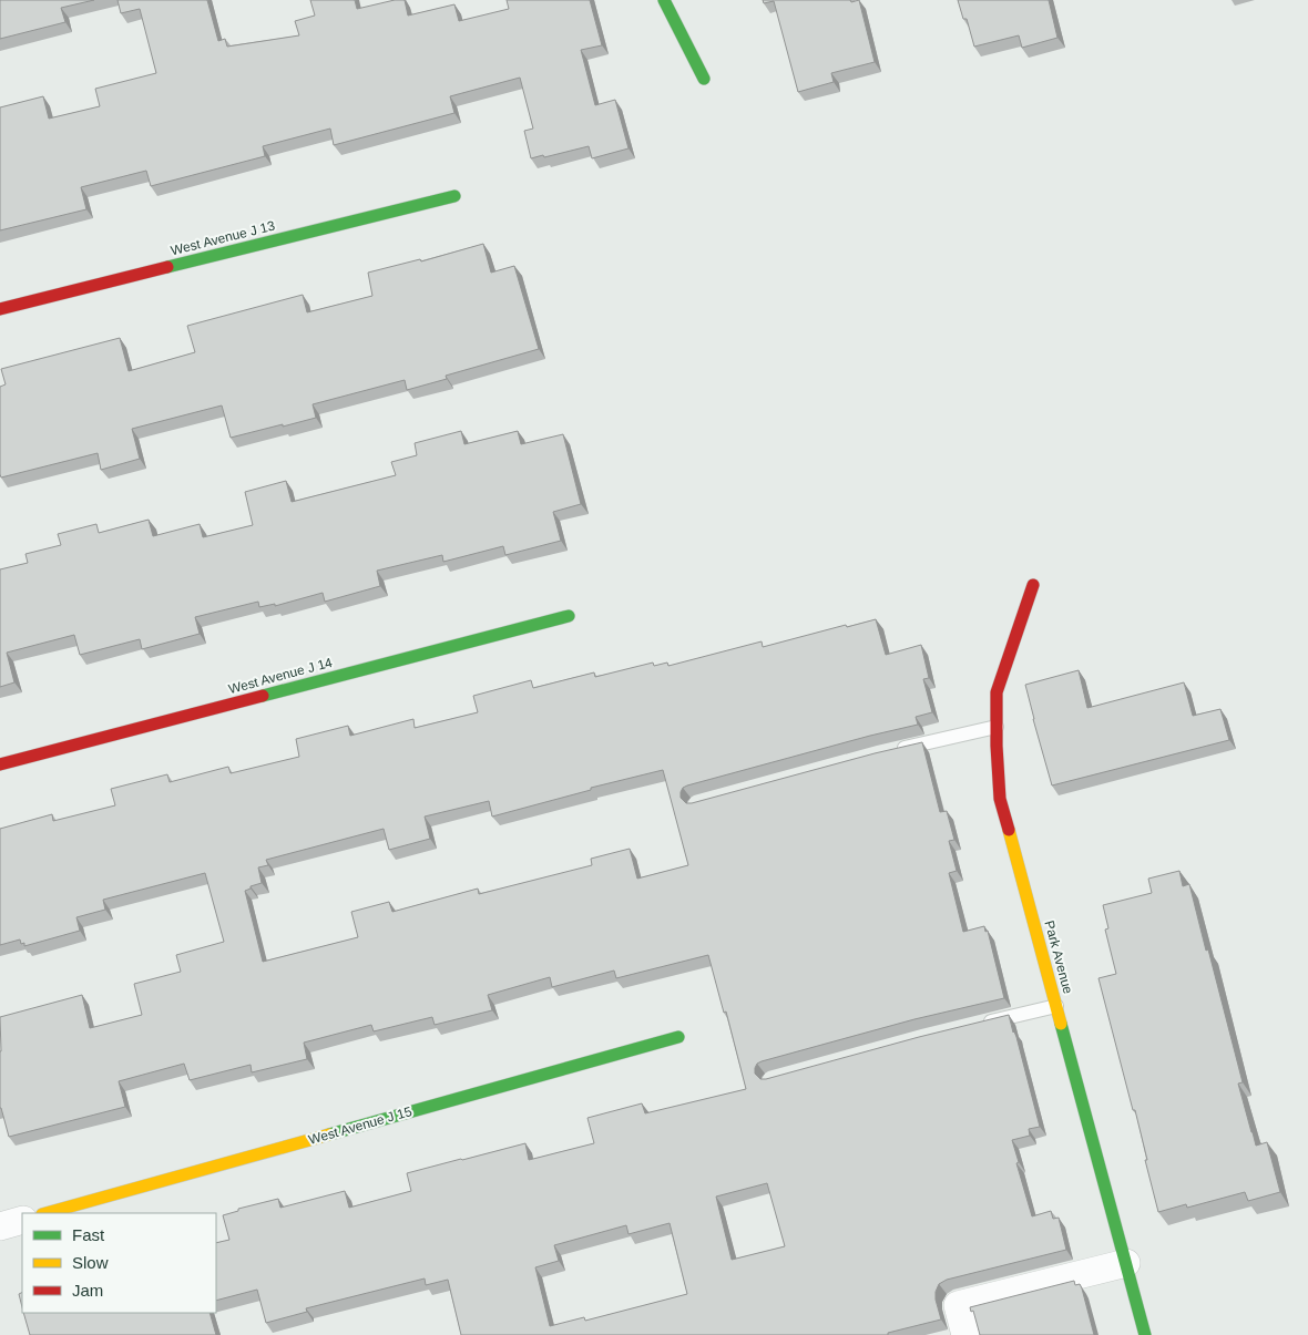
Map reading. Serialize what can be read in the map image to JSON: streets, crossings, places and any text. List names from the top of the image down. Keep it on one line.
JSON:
{"streets":{"street":["West Avenue J 13","West Avenue J 14","Park Avenue","West Avenue J 15"]},"legend":["Fast","Slow","Jam"]}
